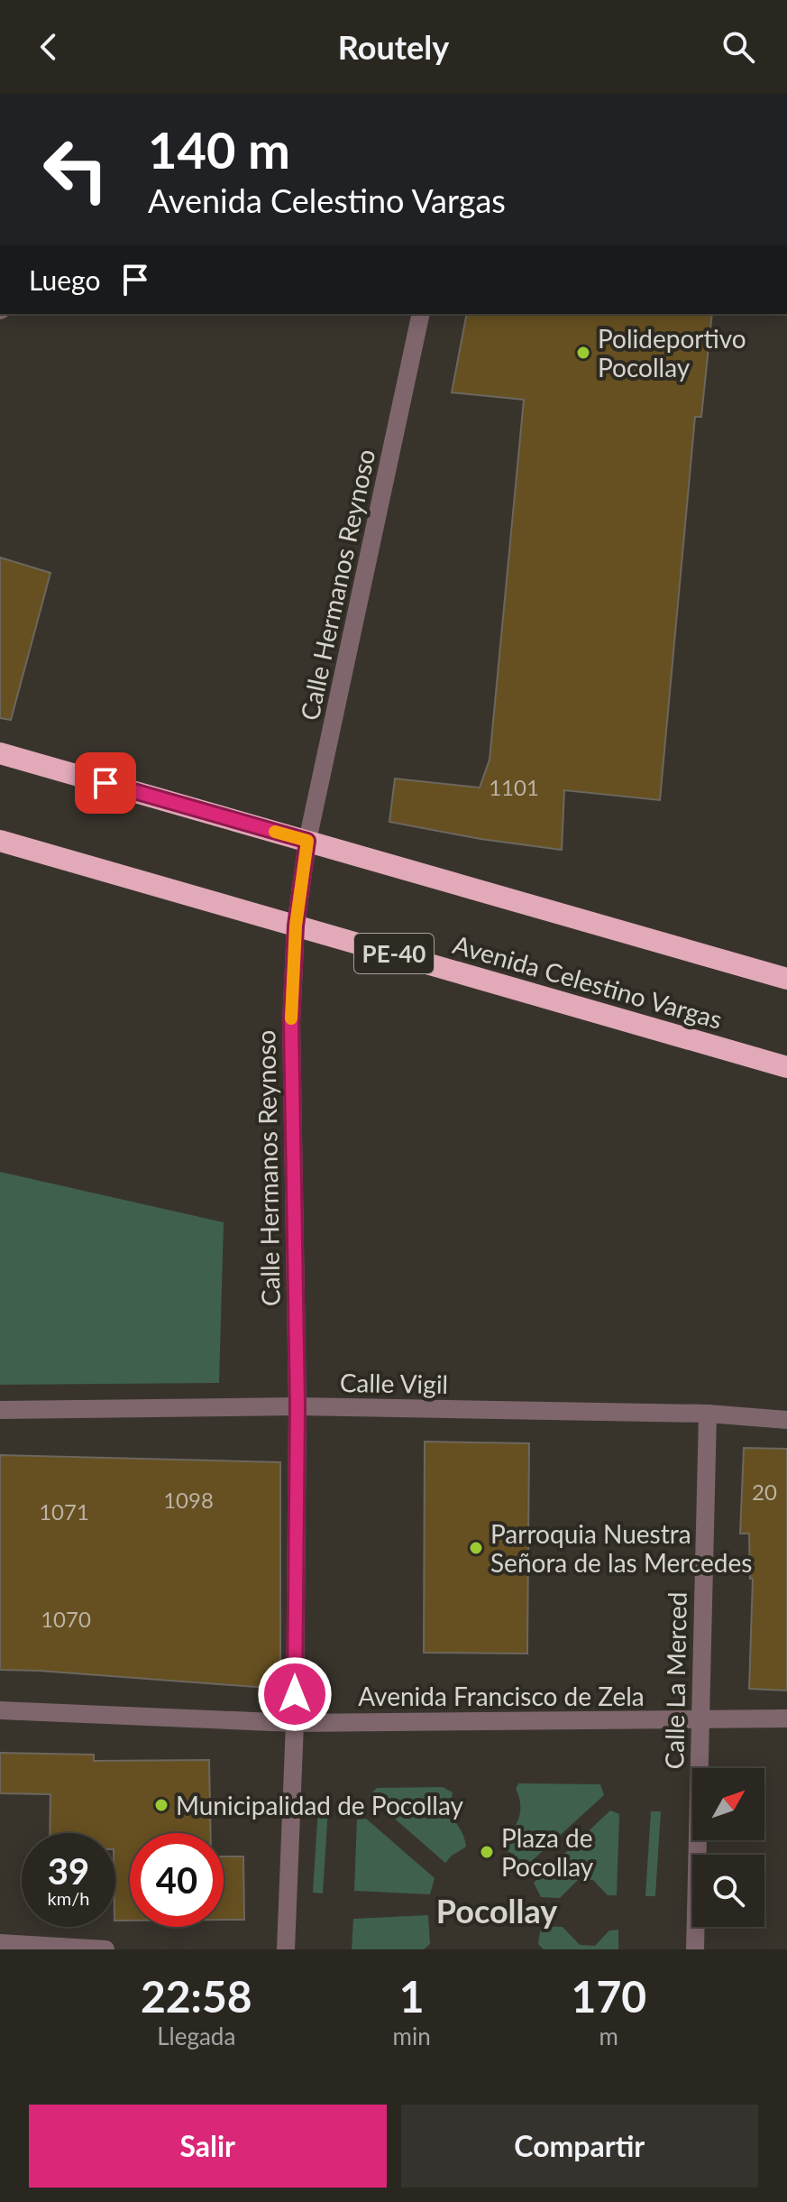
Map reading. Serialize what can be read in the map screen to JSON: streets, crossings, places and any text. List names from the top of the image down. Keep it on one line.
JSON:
{"streets":{"highway":["PE-40","Avenida Celestino Vargas"],"street":["Calle Hermanos Reynoso","Calle Vigil","Calle La Merced","Avenida Francisco de Zela"]},"crossings":[["Calle Hermanos Reynoso","Avenida Celestino Vargas"],["Calle Hermanos Reynoso","Calle Vigil"],["Calle Hermanos Reynoso","Avenida Francisco de Zela"],["Calle Vigil","Calle La Merced"],["Calle La Merced","Avenida Francisco de Zela"]],"districts":["Pocollay"],"places":["Polideportivo Pocollay","Parroquia Nuestra Señora de las Mercedes","Municipalidad de Pocollay","Plaza de Pocollay"],"house_numbers":["1101","20","1098","1071","1070"],"north":"top right","page":{"header":"Routely","turn":["140 m","Avenida Celestino Vargas"],"then":"Luego","speed":"39 km/h","limit":"40","eta":["22:58","Llegada","1","min","170","m"],"buttons":["Salir","Compartir"]}}
